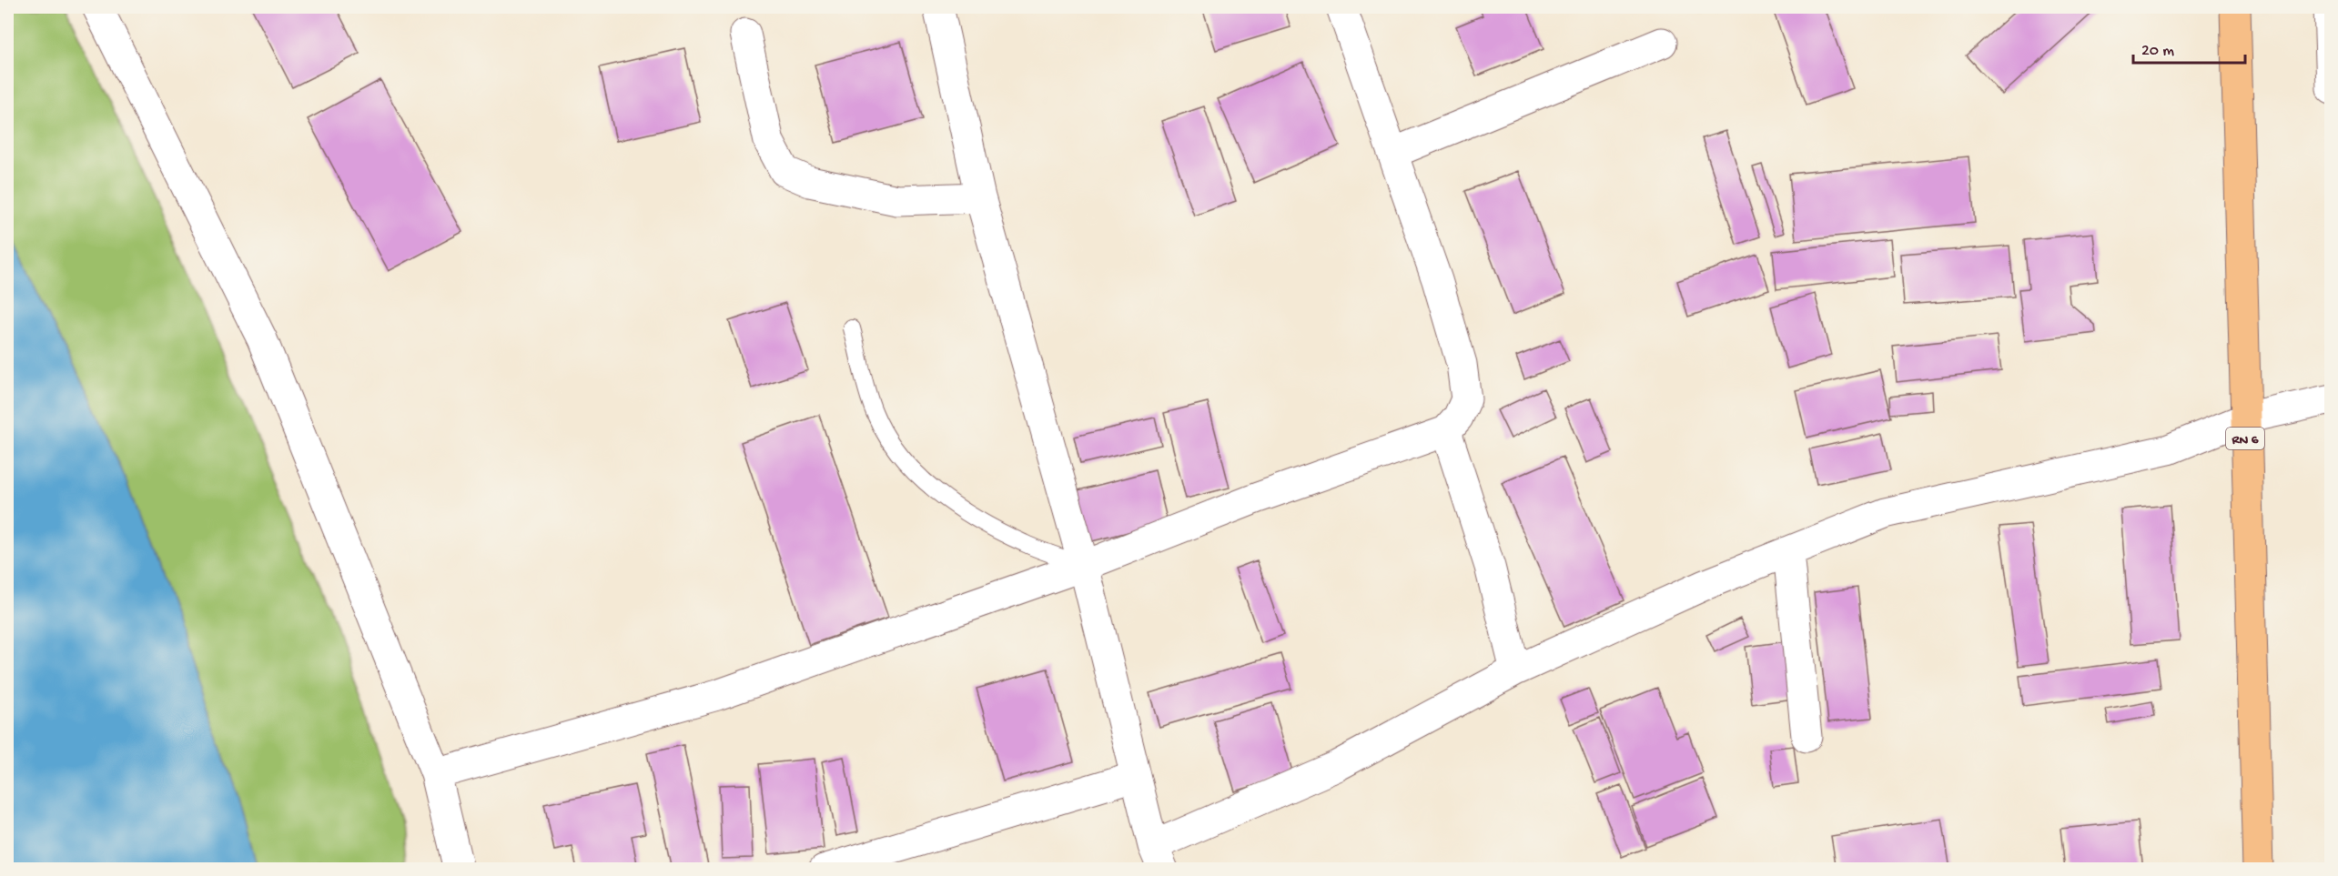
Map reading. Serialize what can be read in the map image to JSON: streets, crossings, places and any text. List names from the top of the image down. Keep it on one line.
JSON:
{"streets":{"main road":["RN 6"]},"scale_bar":"20 m"}
